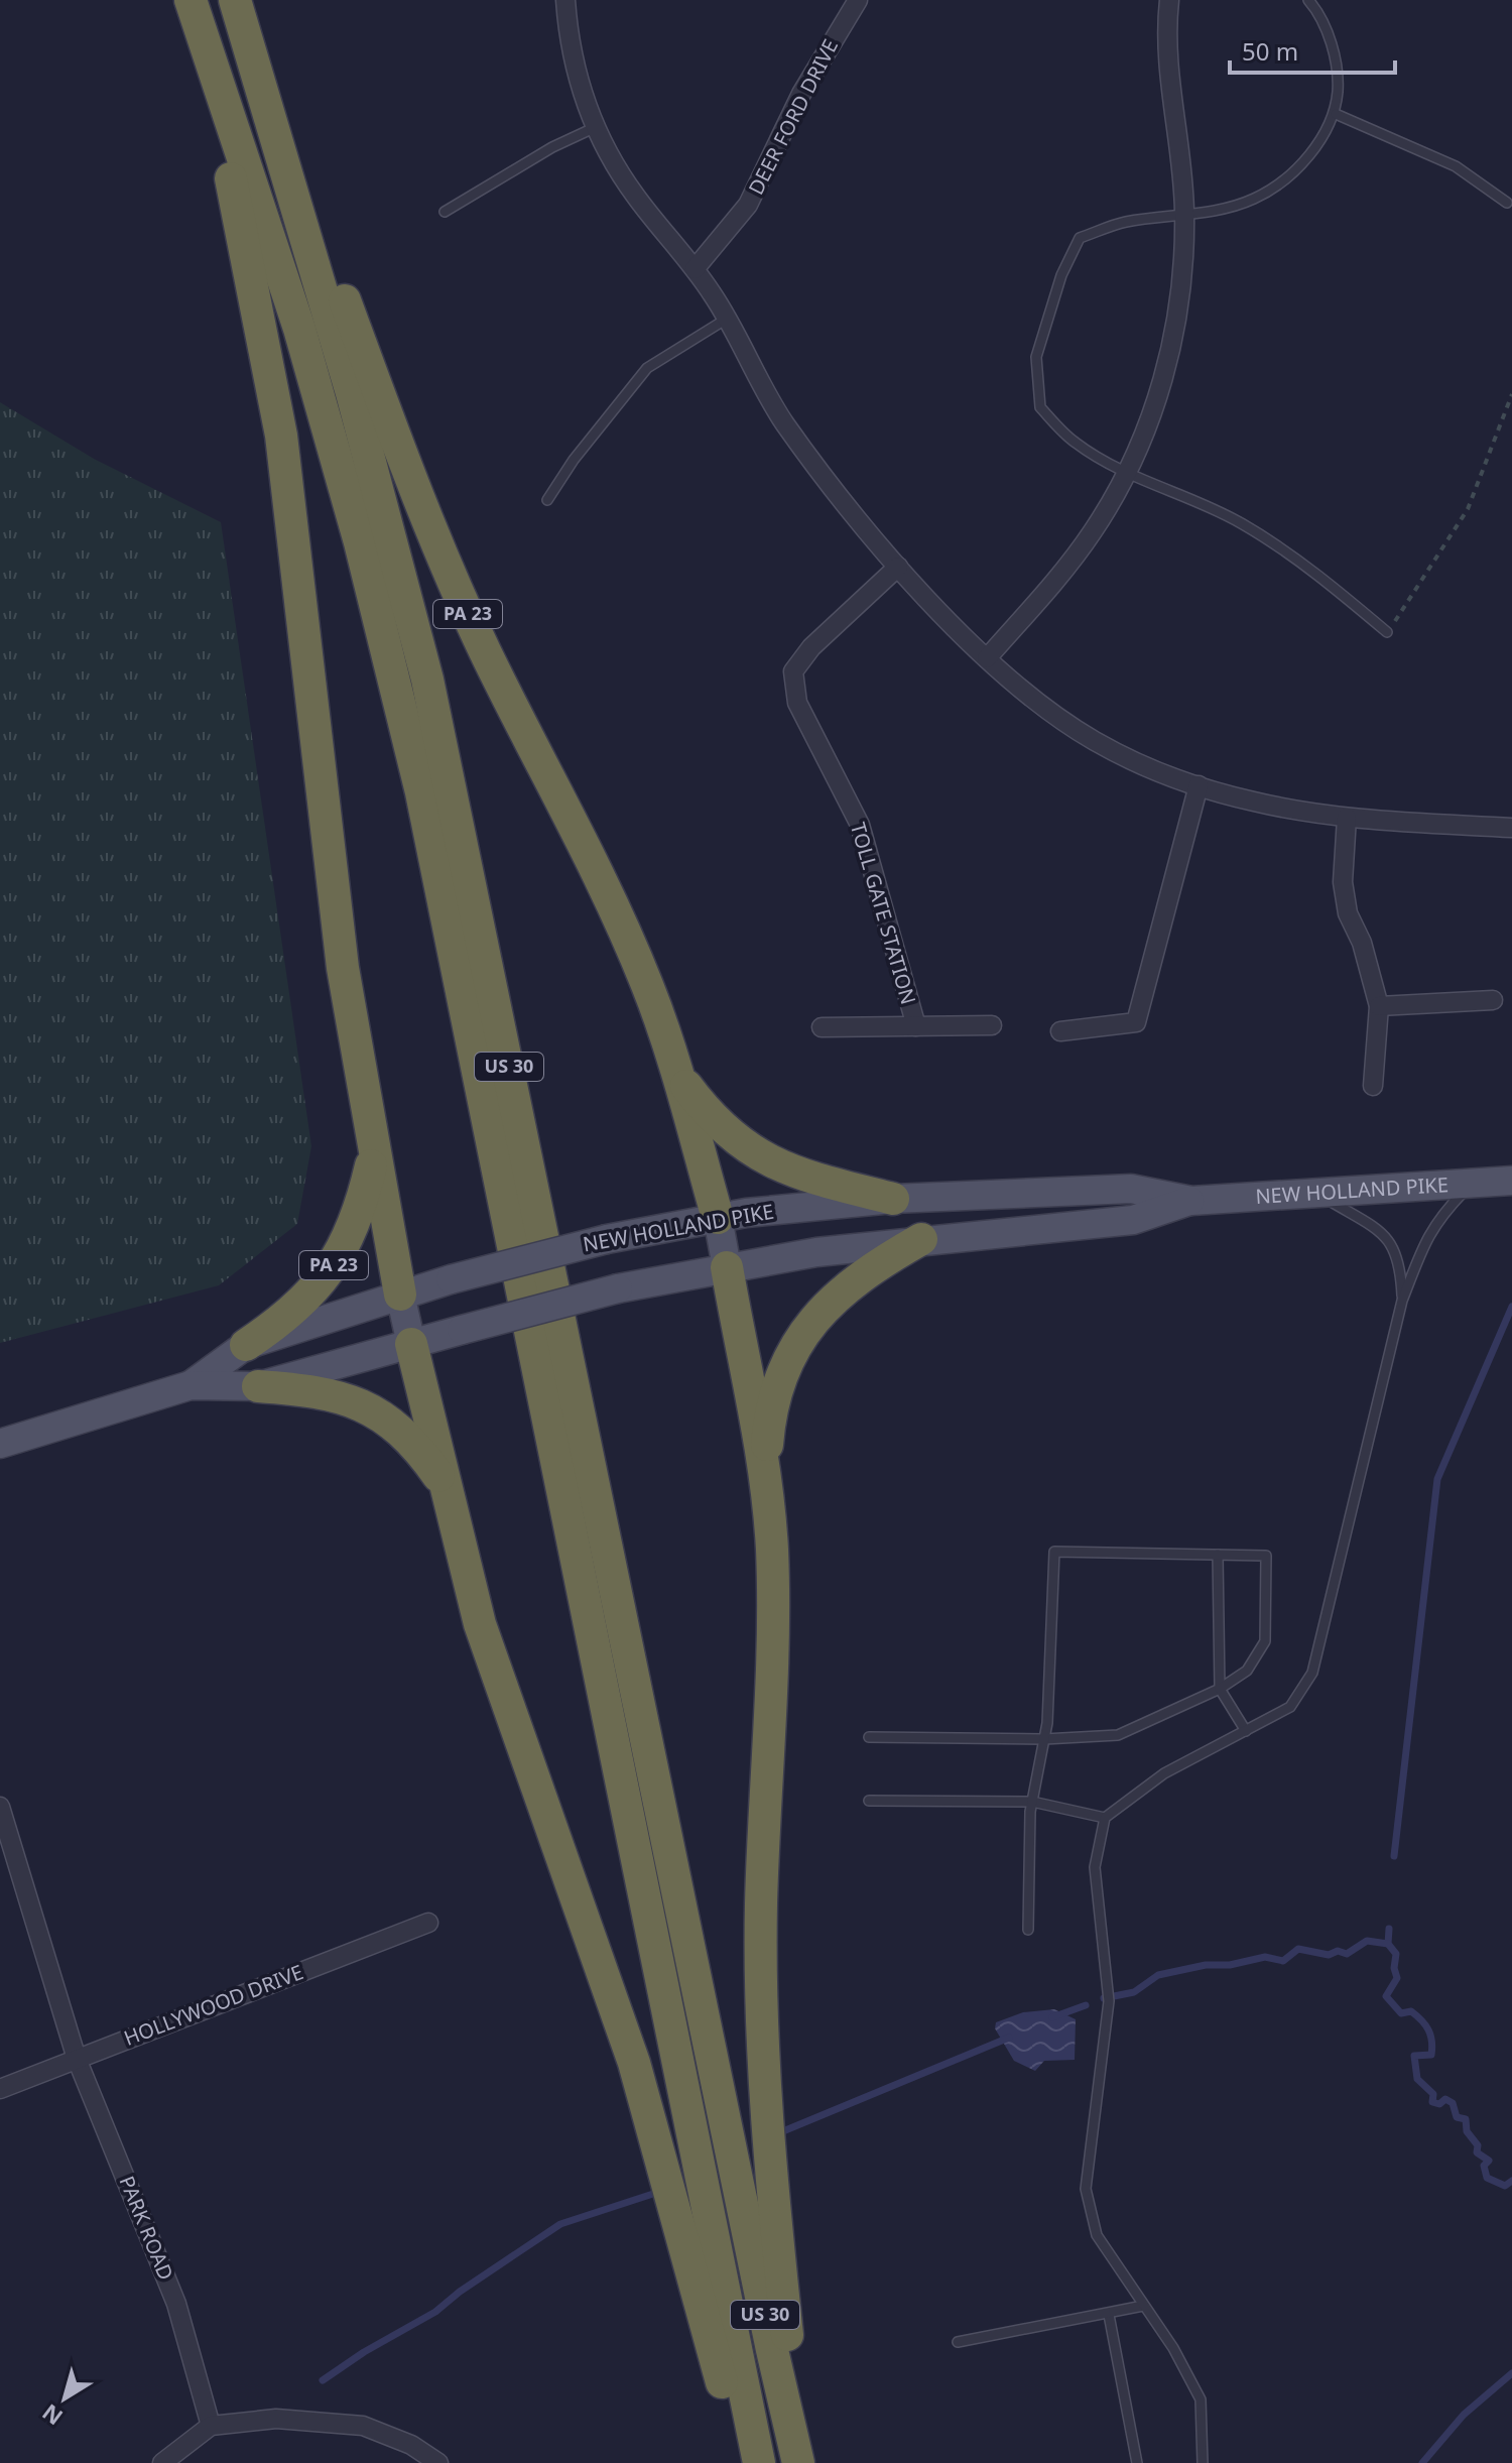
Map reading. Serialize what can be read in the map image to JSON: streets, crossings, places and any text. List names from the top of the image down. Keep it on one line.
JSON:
{"streets":{"highway":["PA 23","US 30"],"main road":["NEW HOLLAND PIKE"],"street":["DEER FORD DRIVE","TOLL GATE STATION","HOLLYWOOD DRIVE","PARK ROAD"]},"crossings":[["PA 23","US 30"],["PA 23","NEW HOLLAND PIKE"],["HOLLYWOOD DRIVE","PARK ROAD"]],"scale_bar":"50 m","north":"bottom left"}
